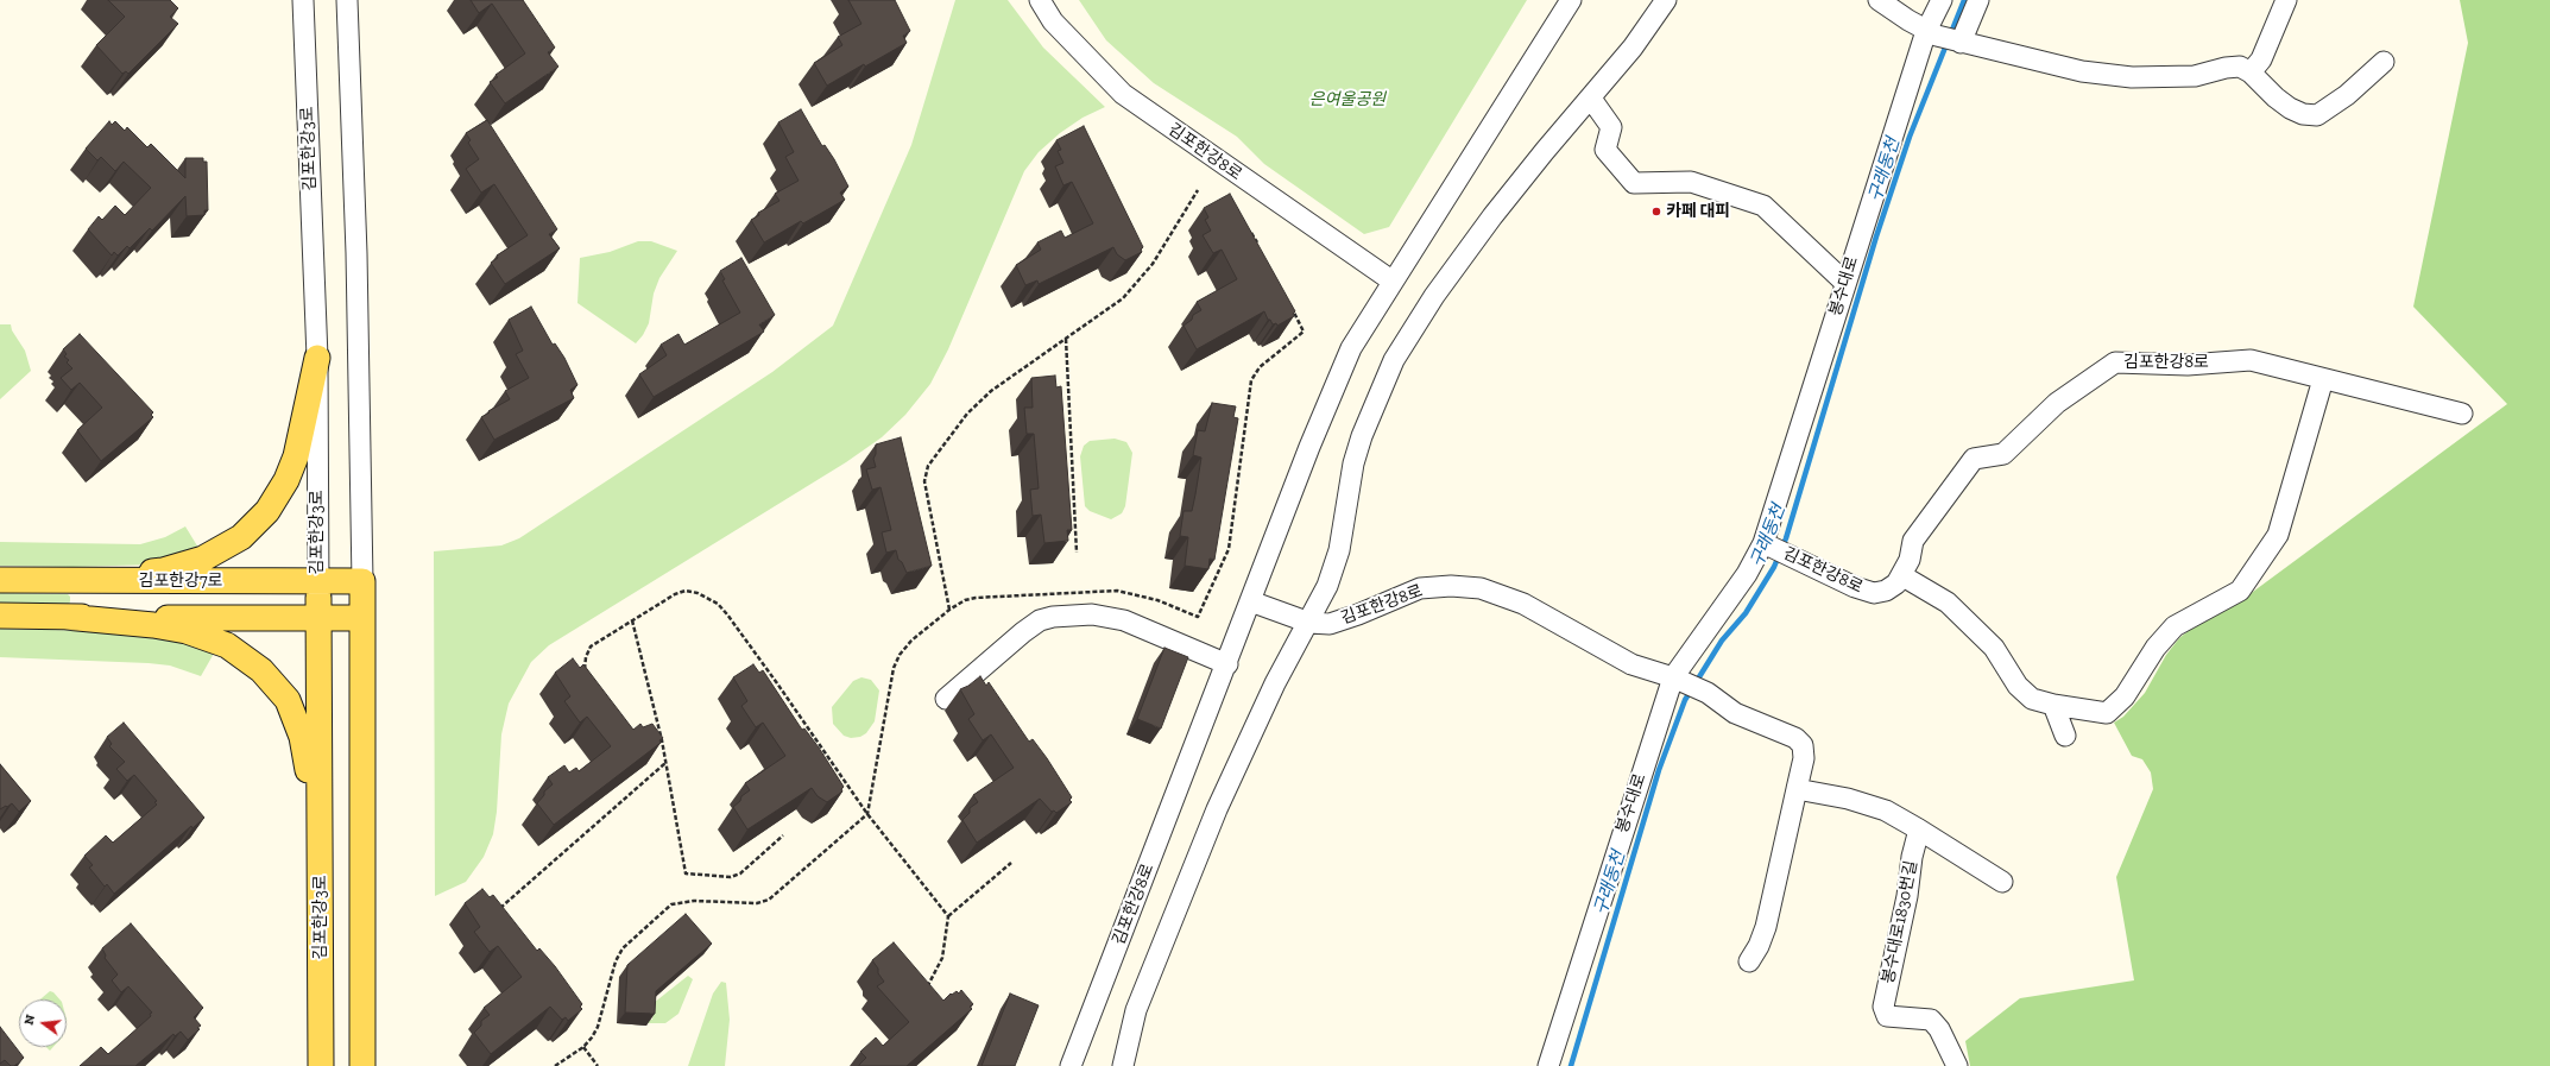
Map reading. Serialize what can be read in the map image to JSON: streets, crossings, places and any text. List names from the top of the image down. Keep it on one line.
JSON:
{"streets":{"main road":["김포한강3로","김포한강7로"],"street":["김포한강8로","봉수대로","봉수대로1830번길"]},"crossings":[["김포한강3로","김포한강7로"],["김포한강8로","봉수대로"]],"water":["구래동천"],"parks":["은여울공원"],"places":["카페 대피"],"north":"left"}
